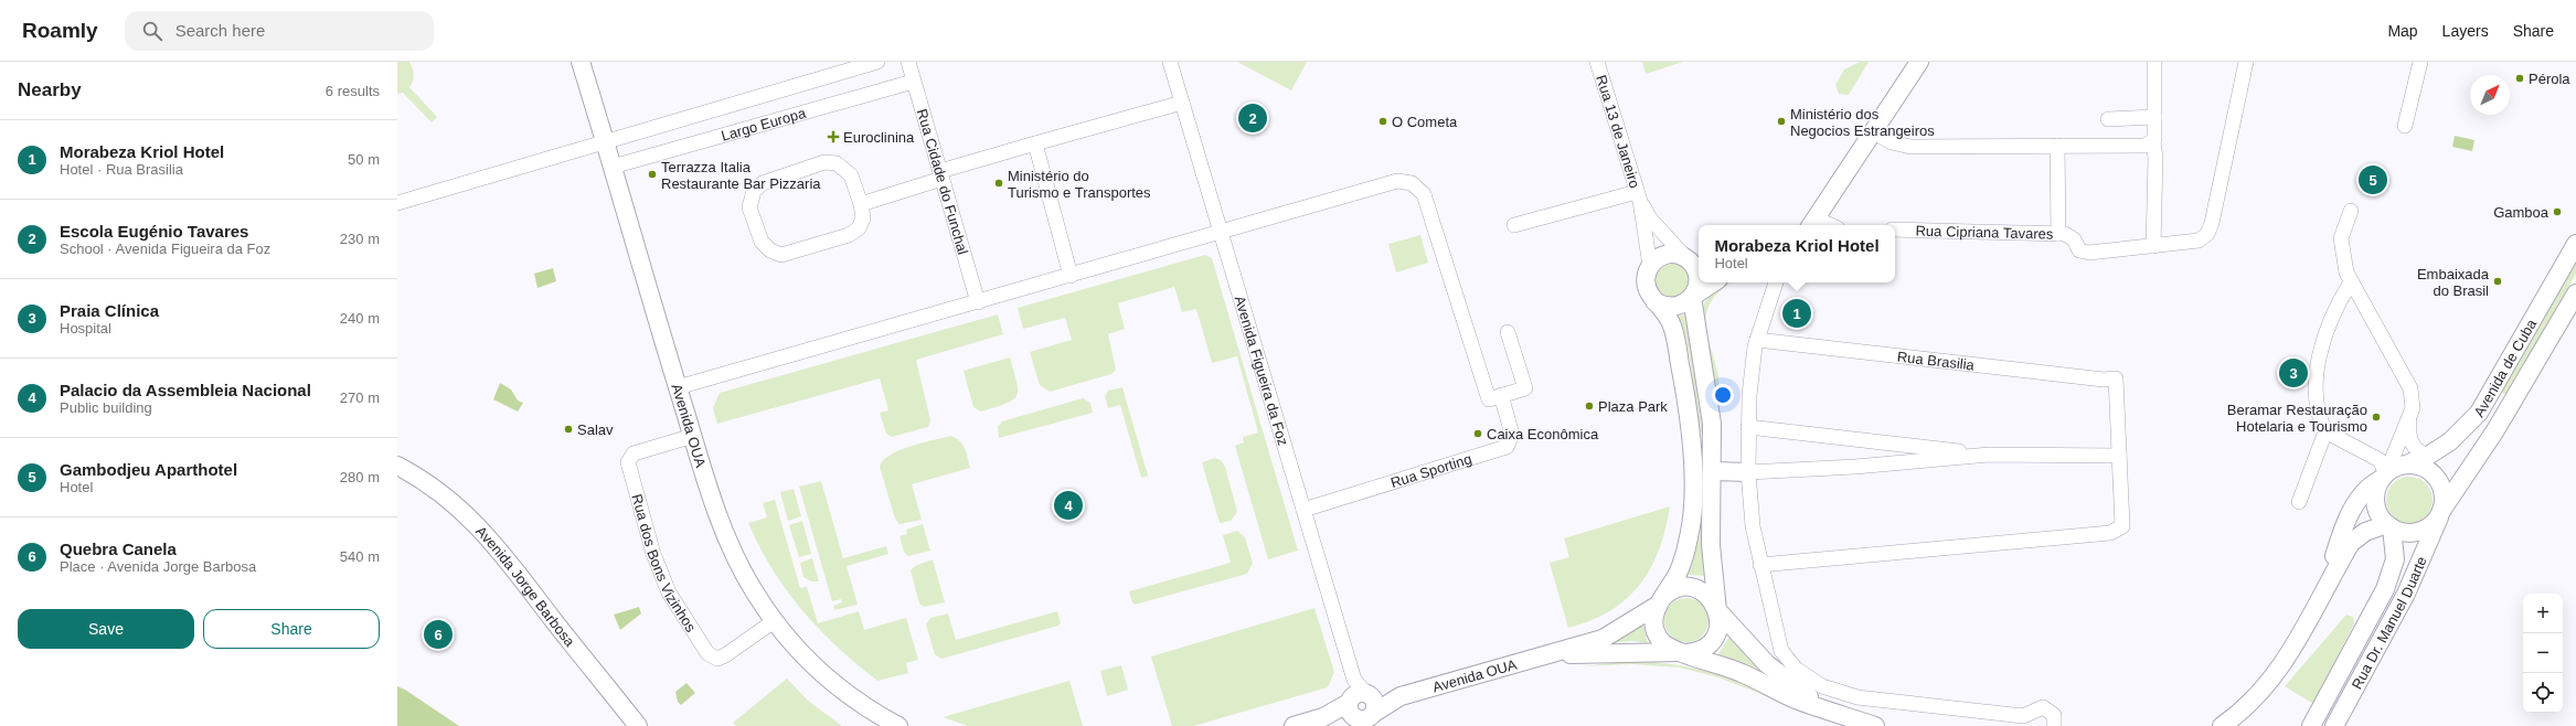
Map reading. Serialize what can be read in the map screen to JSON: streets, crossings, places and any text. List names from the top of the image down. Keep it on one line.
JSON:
{"streets":{"street":["Largo Europa","Rua 13 de Janeiro","Rua Cidade do Funchal","Rua Cipriana Tavares","Rua Brasilia","Avenida de Cuba","Avenida Figueira da Foz","Avenida OUA","Rua Sporting","Rua dos Bons Vizinhos","Avenida Jorge Barbosa","Rua Dr. Manuel Duarte"]},"crossings":[["Largo Europa","Rua Cidade do Funchal"],["Largo Europa","Avenida OUA"],["Avenida de Cuba","Rua Dr. Manuel Duarte"],["Avenida Figueira da Foz","Avenida OUA"],["Avenida Figueira da Foz","Rua Sporting"],["Avenida OUA","Rua dos Bons Vizinhos"]],"places":{"other":["Pérola","O Cometa","Ministério dos Negocios Estrangeiros","Terrazza Italia Restaurante Bar Pizzaria","Ministério do Turismo e Transportes","Gamboa","Embaixada do Brasil","Plaza Park","Beramar Restauração Hotelaria e Tourismo","Salav","Caixa Econômica"],"health":["Euroclinina"]},"north":"top right","page":{"header":"Roamly","search":"Search here","nav":["Map","Layers","Share"],"heading":["Nearby","6 results"],"pins":["2","5","1","3","4","6"],"list":[{"mark":"1","name":"Morabeza Kriol Hotel","note":"Hotel · Rua Brasilia","value":"50 m"},{"mark":"2","name":"Escola Eugénio Tavares","note":"School · Avenida Figueira da Foz","value":"230 m"},{"mark":"3","name":"Praia Clínica","note":"Hospital","value":"240 m"},{"mark":"4","name":"Palacio da Assembleia Nacional","note":"Public building","value":"270 m"},{"mark":"5","name":"Gambodjeu Aparthotel","note":"Hotel","value":"280 m"},{"mark":"6","name":"Quebra Canela","note":"Place · Avenida Jorge Barbosa","value":"540 m"}],"popup":["Morabeza Kriol Hotel","Hotel"],"map_buttons":["+","−"],"buttons":["Save","Share"]}}
